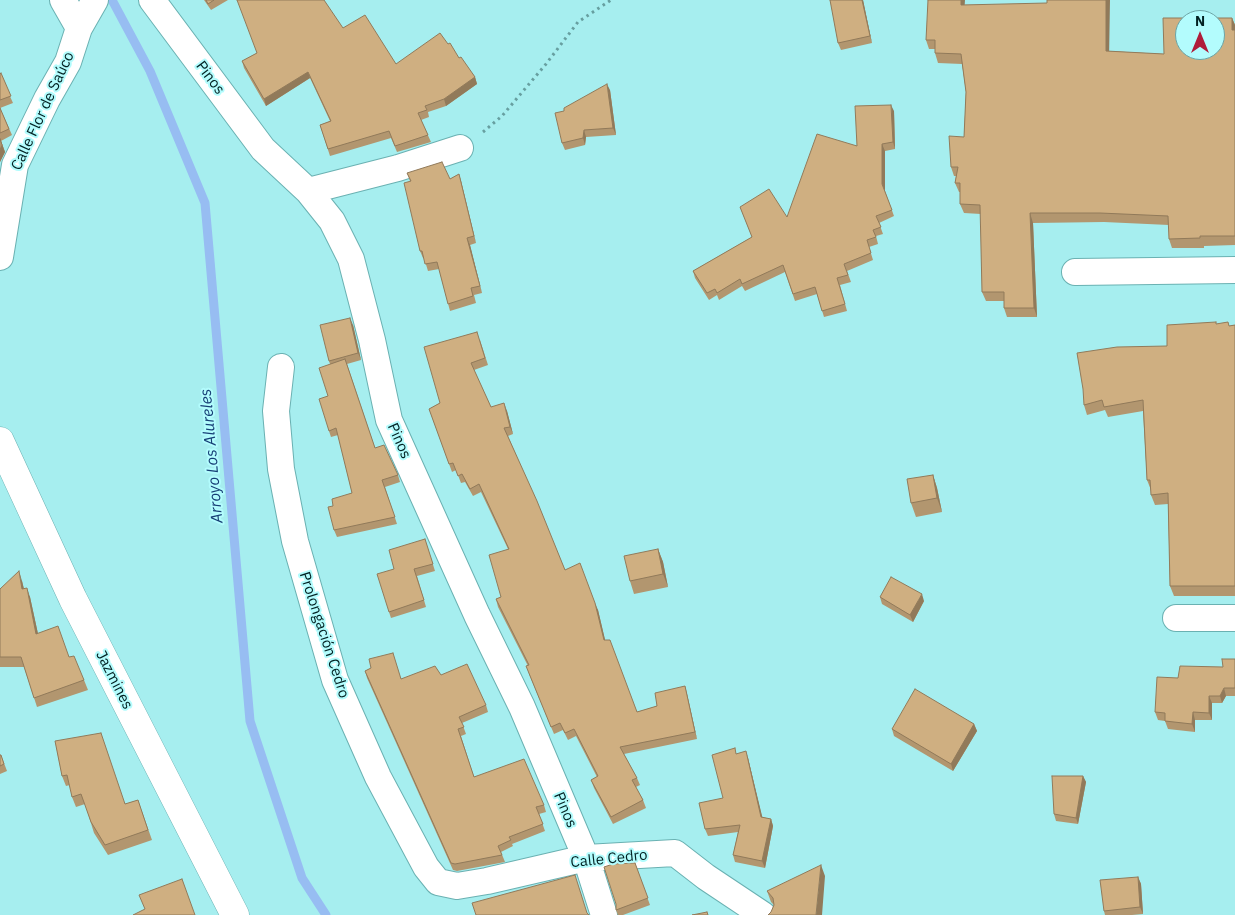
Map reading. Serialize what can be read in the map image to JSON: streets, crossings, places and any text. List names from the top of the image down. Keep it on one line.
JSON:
{"streets":{"main road":["Jazmines"],"street":["Pinos","Calle Flor de Saúco","Prolongación Cedro","Calle Cedro"]},"crossings":[["Pinos","Calle Cedro"],["Prolongación Cedro","Calle Cedro"]],"water":["Arroyo Los Alureles"],"north":"top"}
